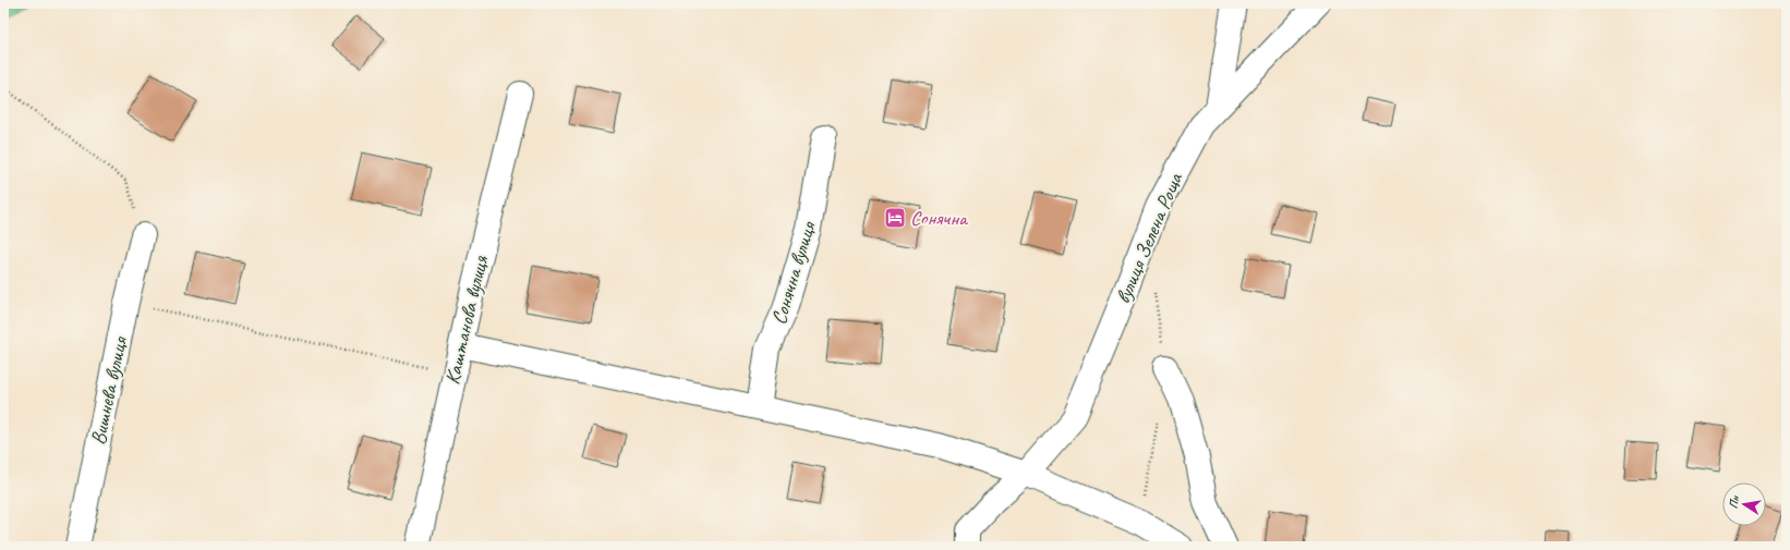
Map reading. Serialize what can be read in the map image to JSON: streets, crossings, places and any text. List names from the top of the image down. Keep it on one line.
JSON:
{"streets":{"street":["вулиця Зелена Роща","Сонячна вулиця","Каштанова вулиця","Вишнева вулиця"]},"places":{"hotel":["Сонячна"]},"north":"left"}
